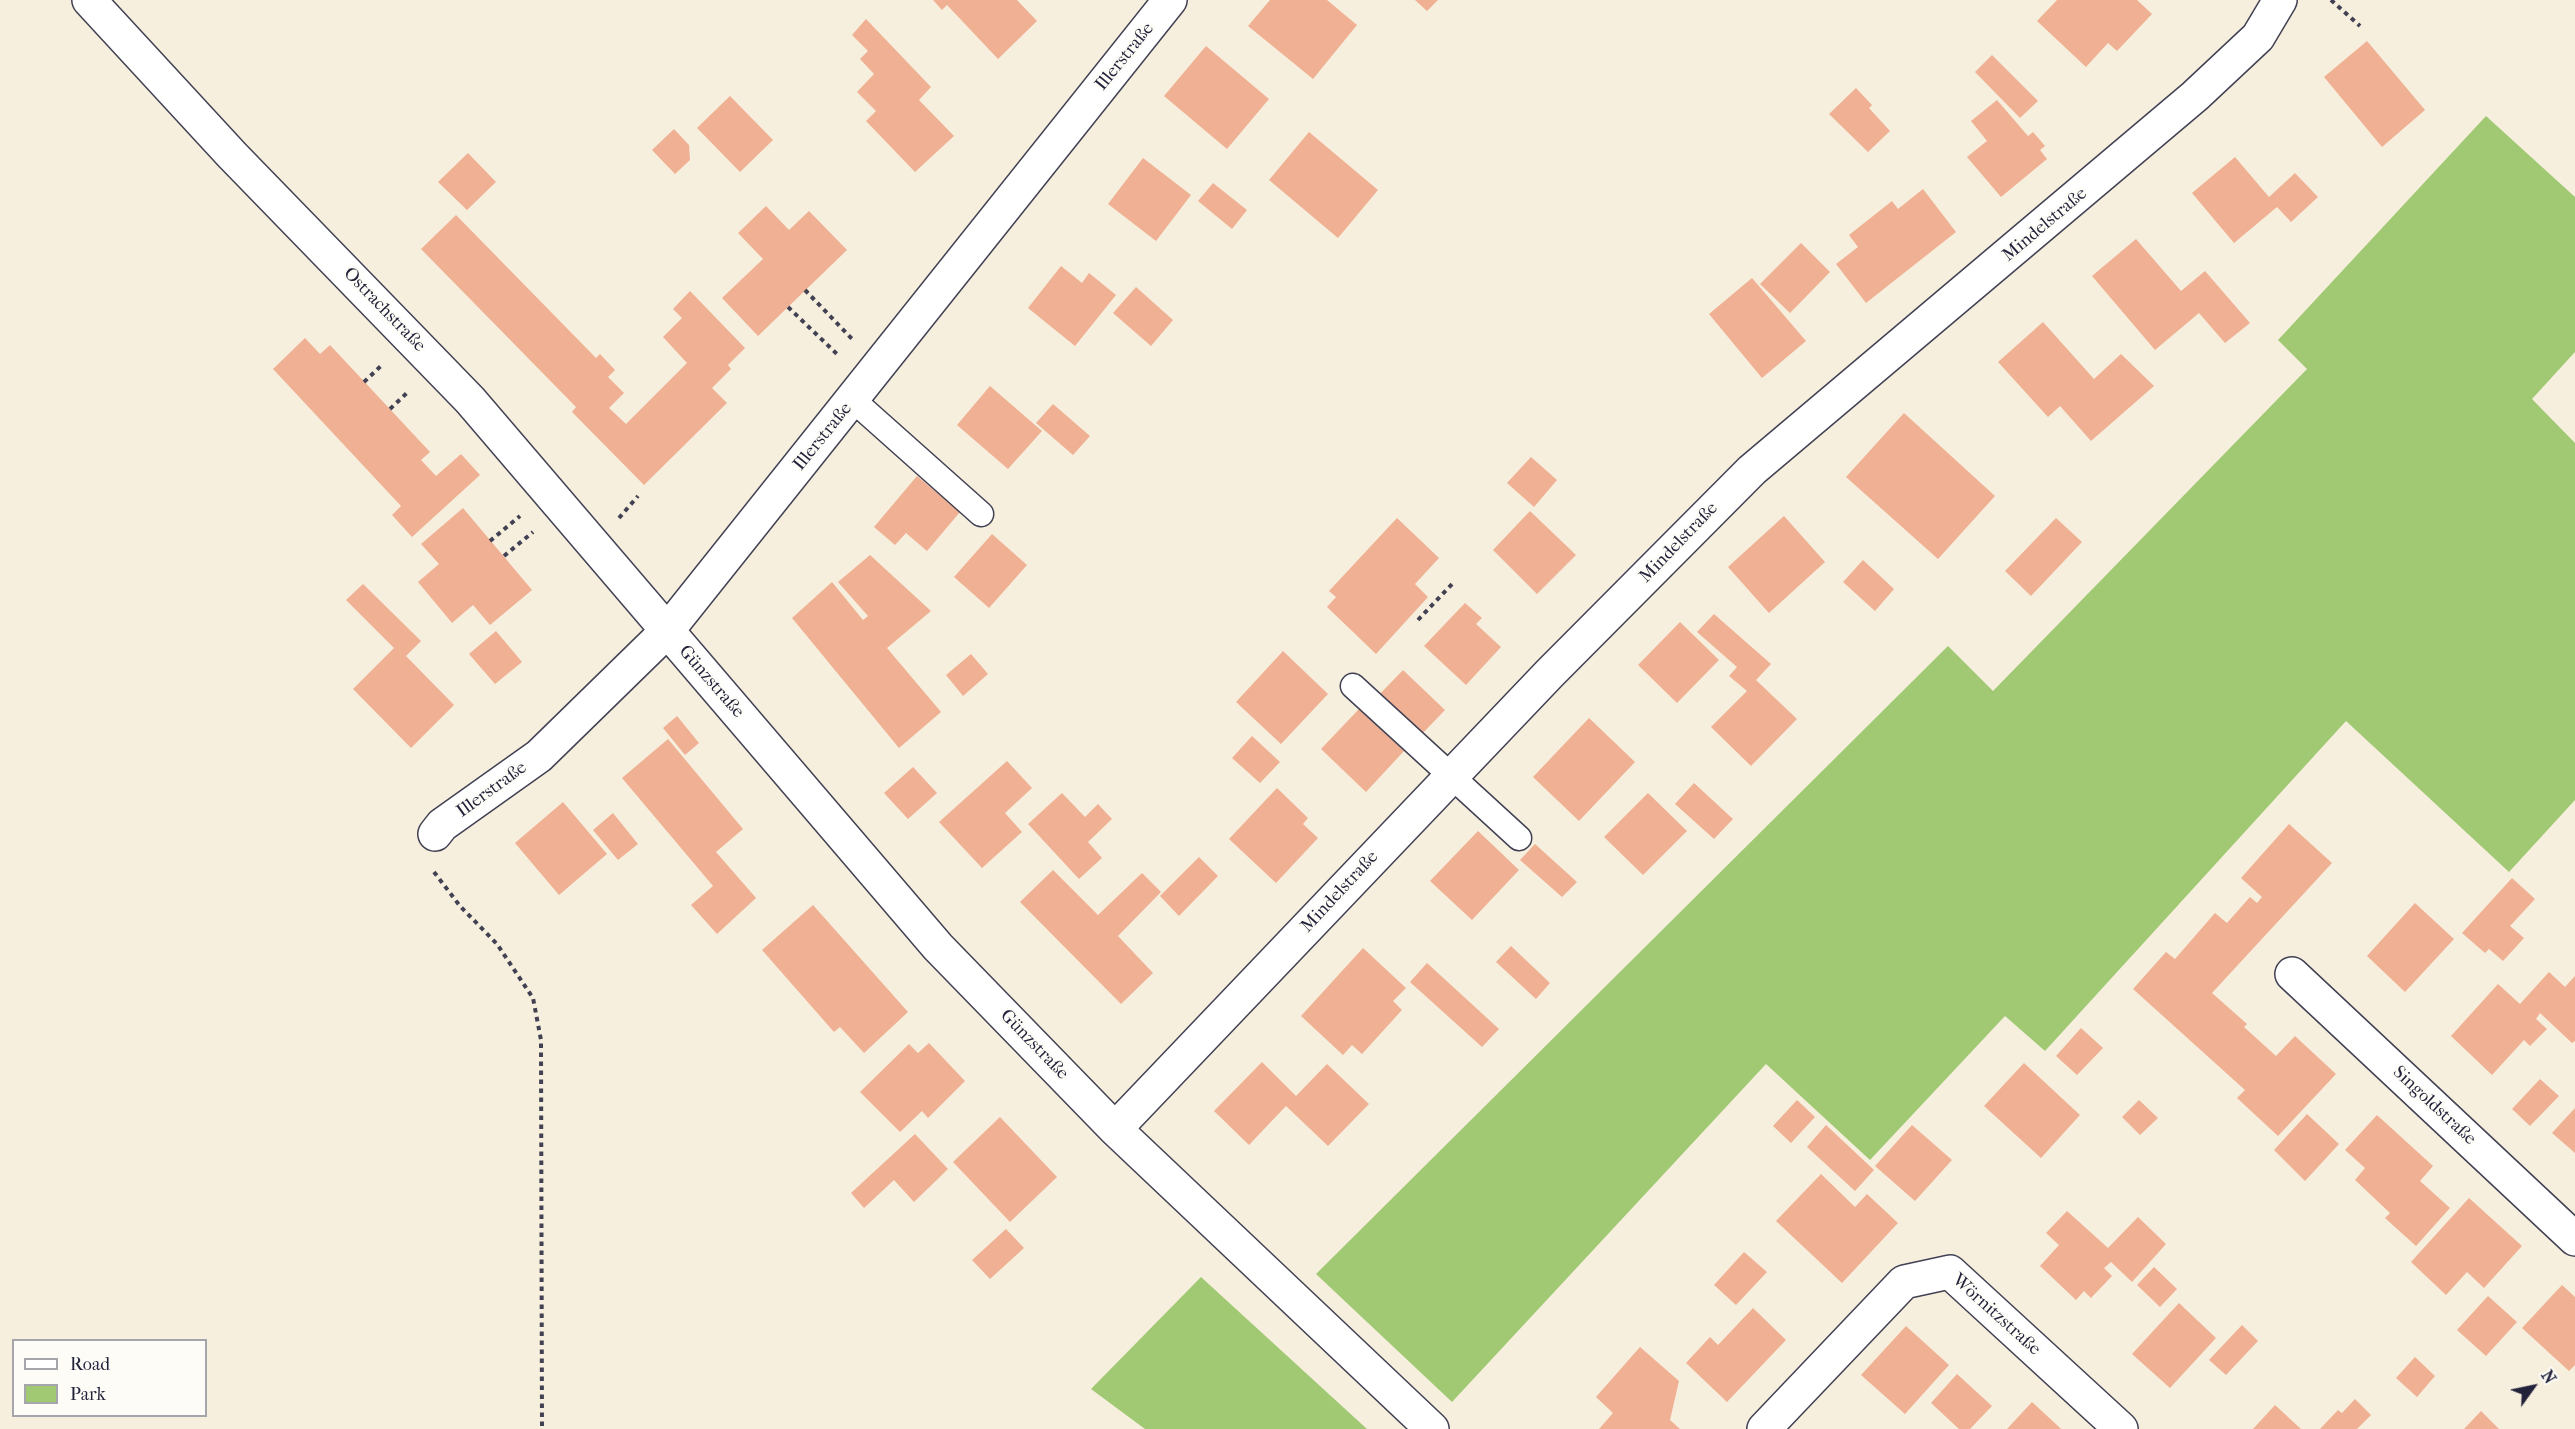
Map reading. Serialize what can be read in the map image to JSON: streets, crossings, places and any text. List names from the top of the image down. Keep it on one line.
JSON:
{"streets":{"street":["Illerstraße","Mindelstraße","Ostrachstraße","Günzstraße","Singoldstraße","Wörnitzstraße"]},"crossings":[["Illerstraße","Ostrachstraße"],["Illerstraße","Günzstraße"],["Mindelstraße","Günzstraße"],["Ostrachstraße","Günzstraße"]],"legend":["Road","Park"],"north":"top right"}
